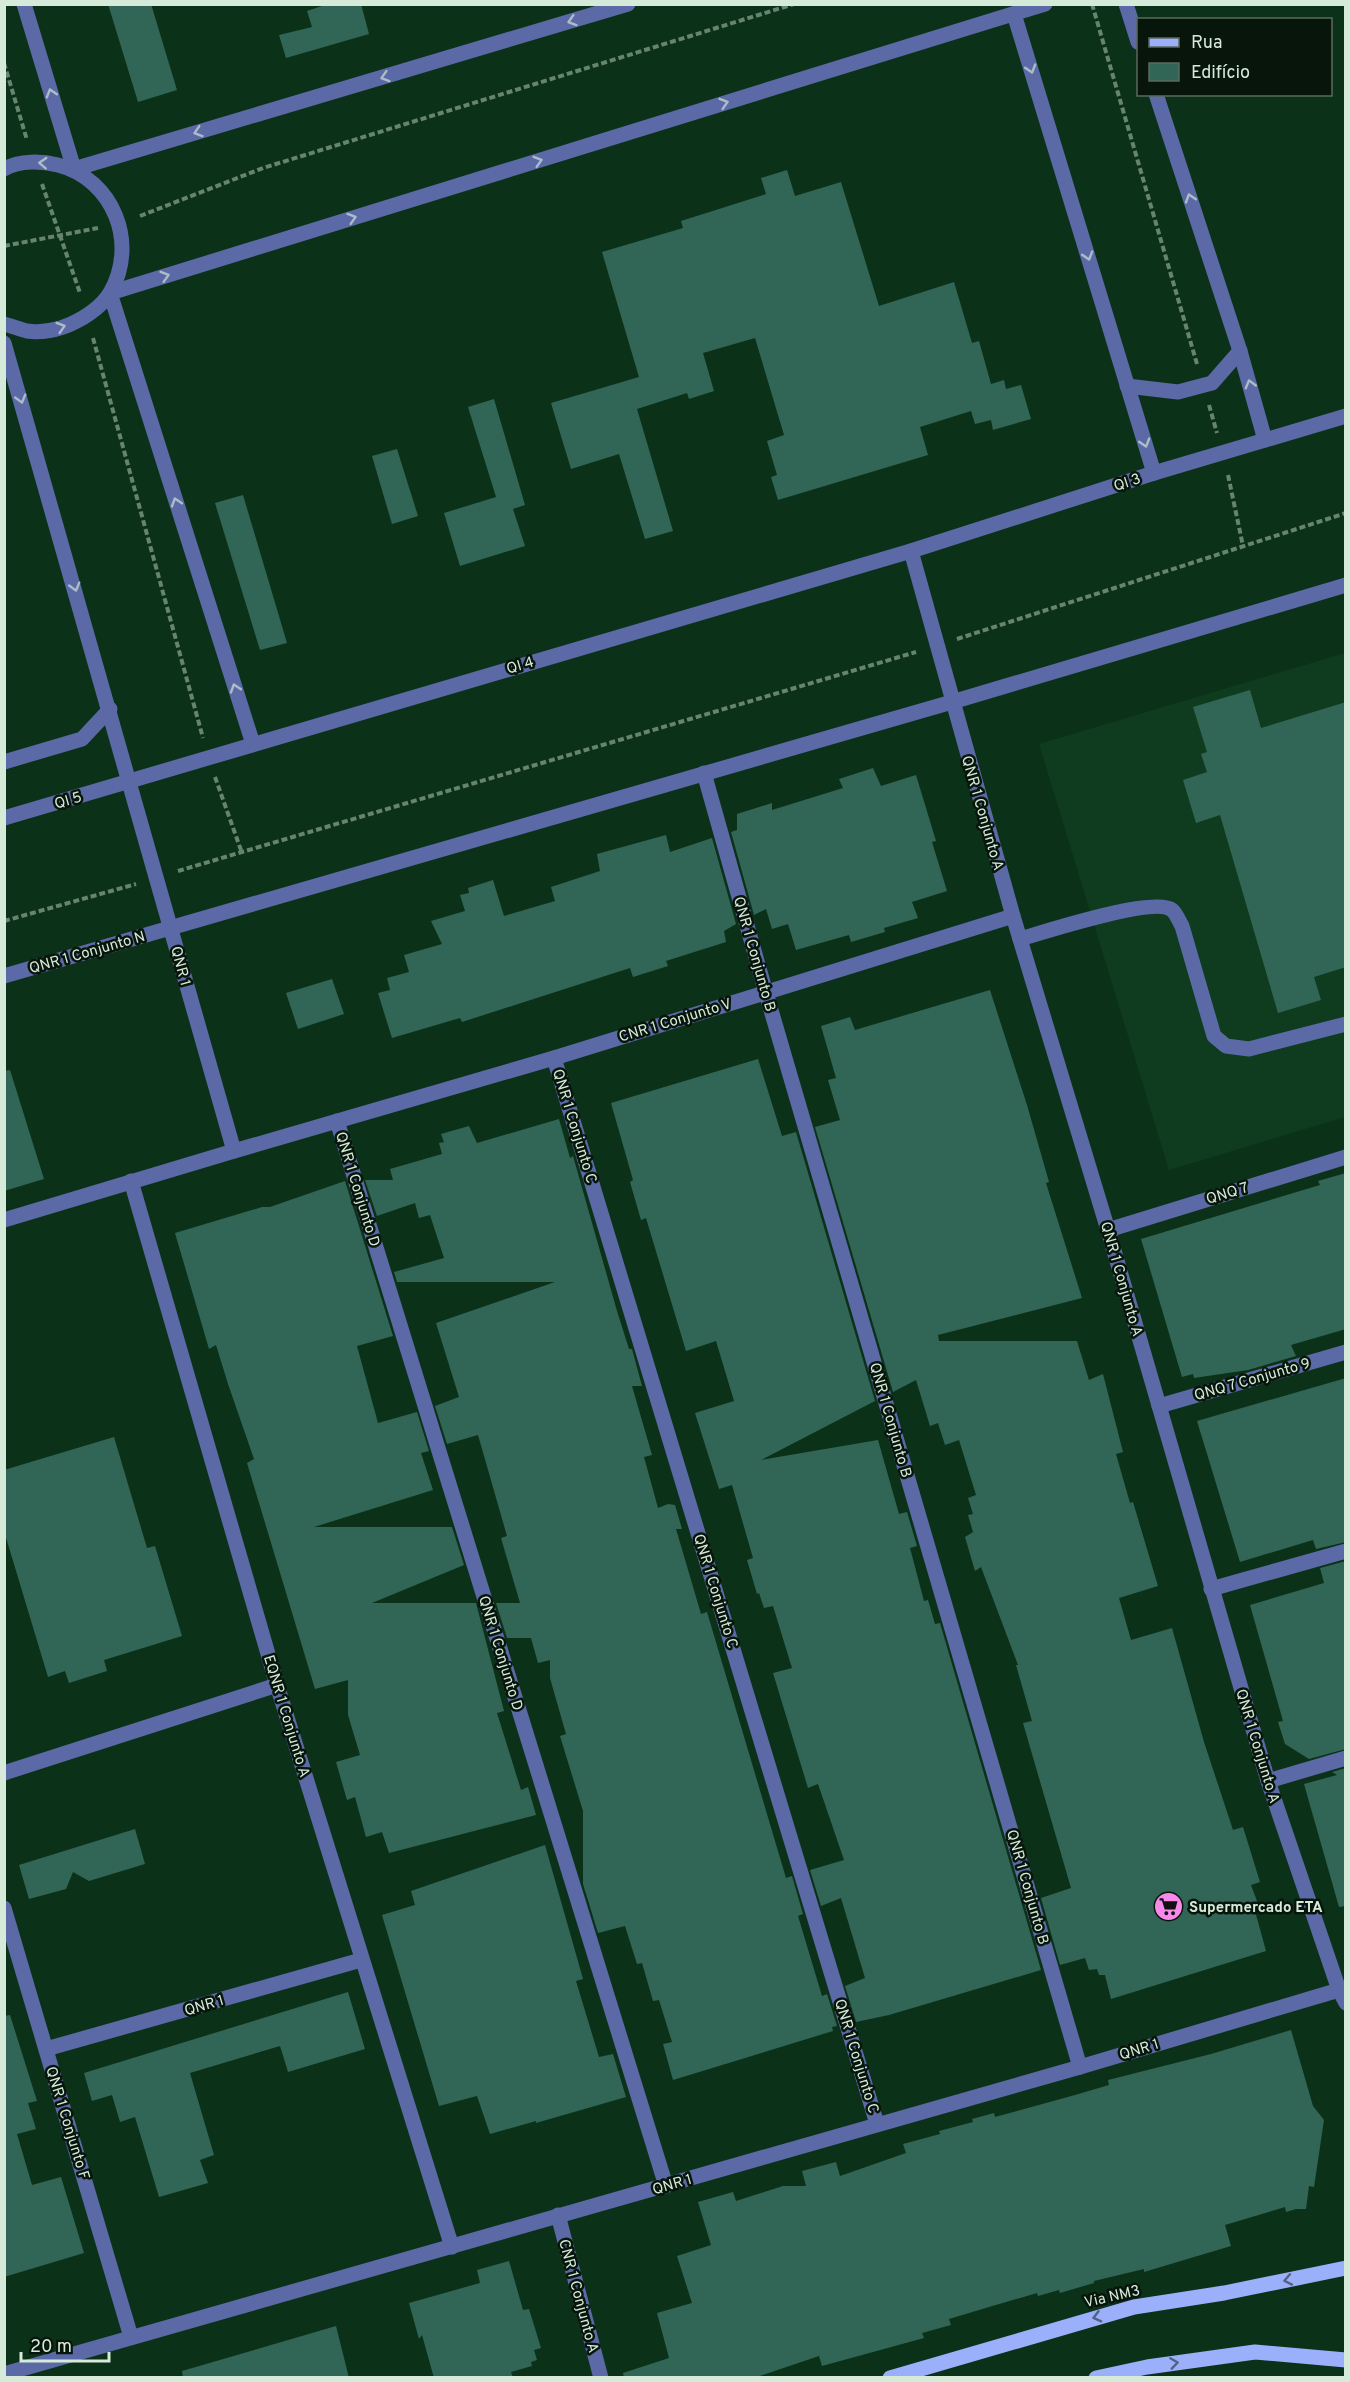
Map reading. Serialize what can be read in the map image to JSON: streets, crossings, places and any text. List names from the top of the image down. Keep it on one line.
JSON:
{"streets":{"main road":["Via NM3"],"street":["QI 3","QI 4","QI 5","QNR 1 Conjunto A","QNR 1 Conjunto N","QNR 1 Conjunto B","QNR 1","CNR 1 Conjunto V","QNR 1 Conjunto C","QNR 1 Conjunto D","QNQ 7","QNQ 7 Conjunto 9","EQNR 1 Conjunto A","QNR 1 Conjunto F","CNR 1 Conjunto A"]},"crossings":[["QI 3","QI 4"],["QI 3","QNR 1 Conjunto A"],["QI 4","QI 5"],["QI 4","QNR 1 Conjunto A"],["QI 4","QNR 1"],["QI 5","QNR 1"],["QNR 1 Conjunto A","QNR 1 Conjunto N"],["QNR 1 Conjunto A","QNR 1"],["QNR 1 Conjunto A","CNR 1 Conjunto V"],["QNR 1 Conjunto A","QNQ 7"],["QNR 1 Conjunto A","QNQ 7 Conjunto 9"],["QNR 1 Conjunto N","QNR 1 Conjunto B"],["QNR 1 Conjunto N","QNR 1"],["QNR 1 Conjunto B","QNR 1"],["QNR 1 Conjunto B","CNR 1 Conjunto V"],["QNR 1","QNR 1 Conjunto C"],["QNR 1","QNR 1 Conjunto D"],["QNR 1","EQNR 1 Conjunto A"],["QNR 1","QNR 1 Conjunto F"],["QNR 1","CNR 1 Conjunto A"],["CNR 1 Conjunto V","QNR 1 Conjunto C"],["CNR 1 Conjunto V","QNR 1 Conjunto D"]],"places":{"supermarket":["Supermercado ETA"]},"legend":["Rua","Edifício"],"scale_bar":"20 m"}
